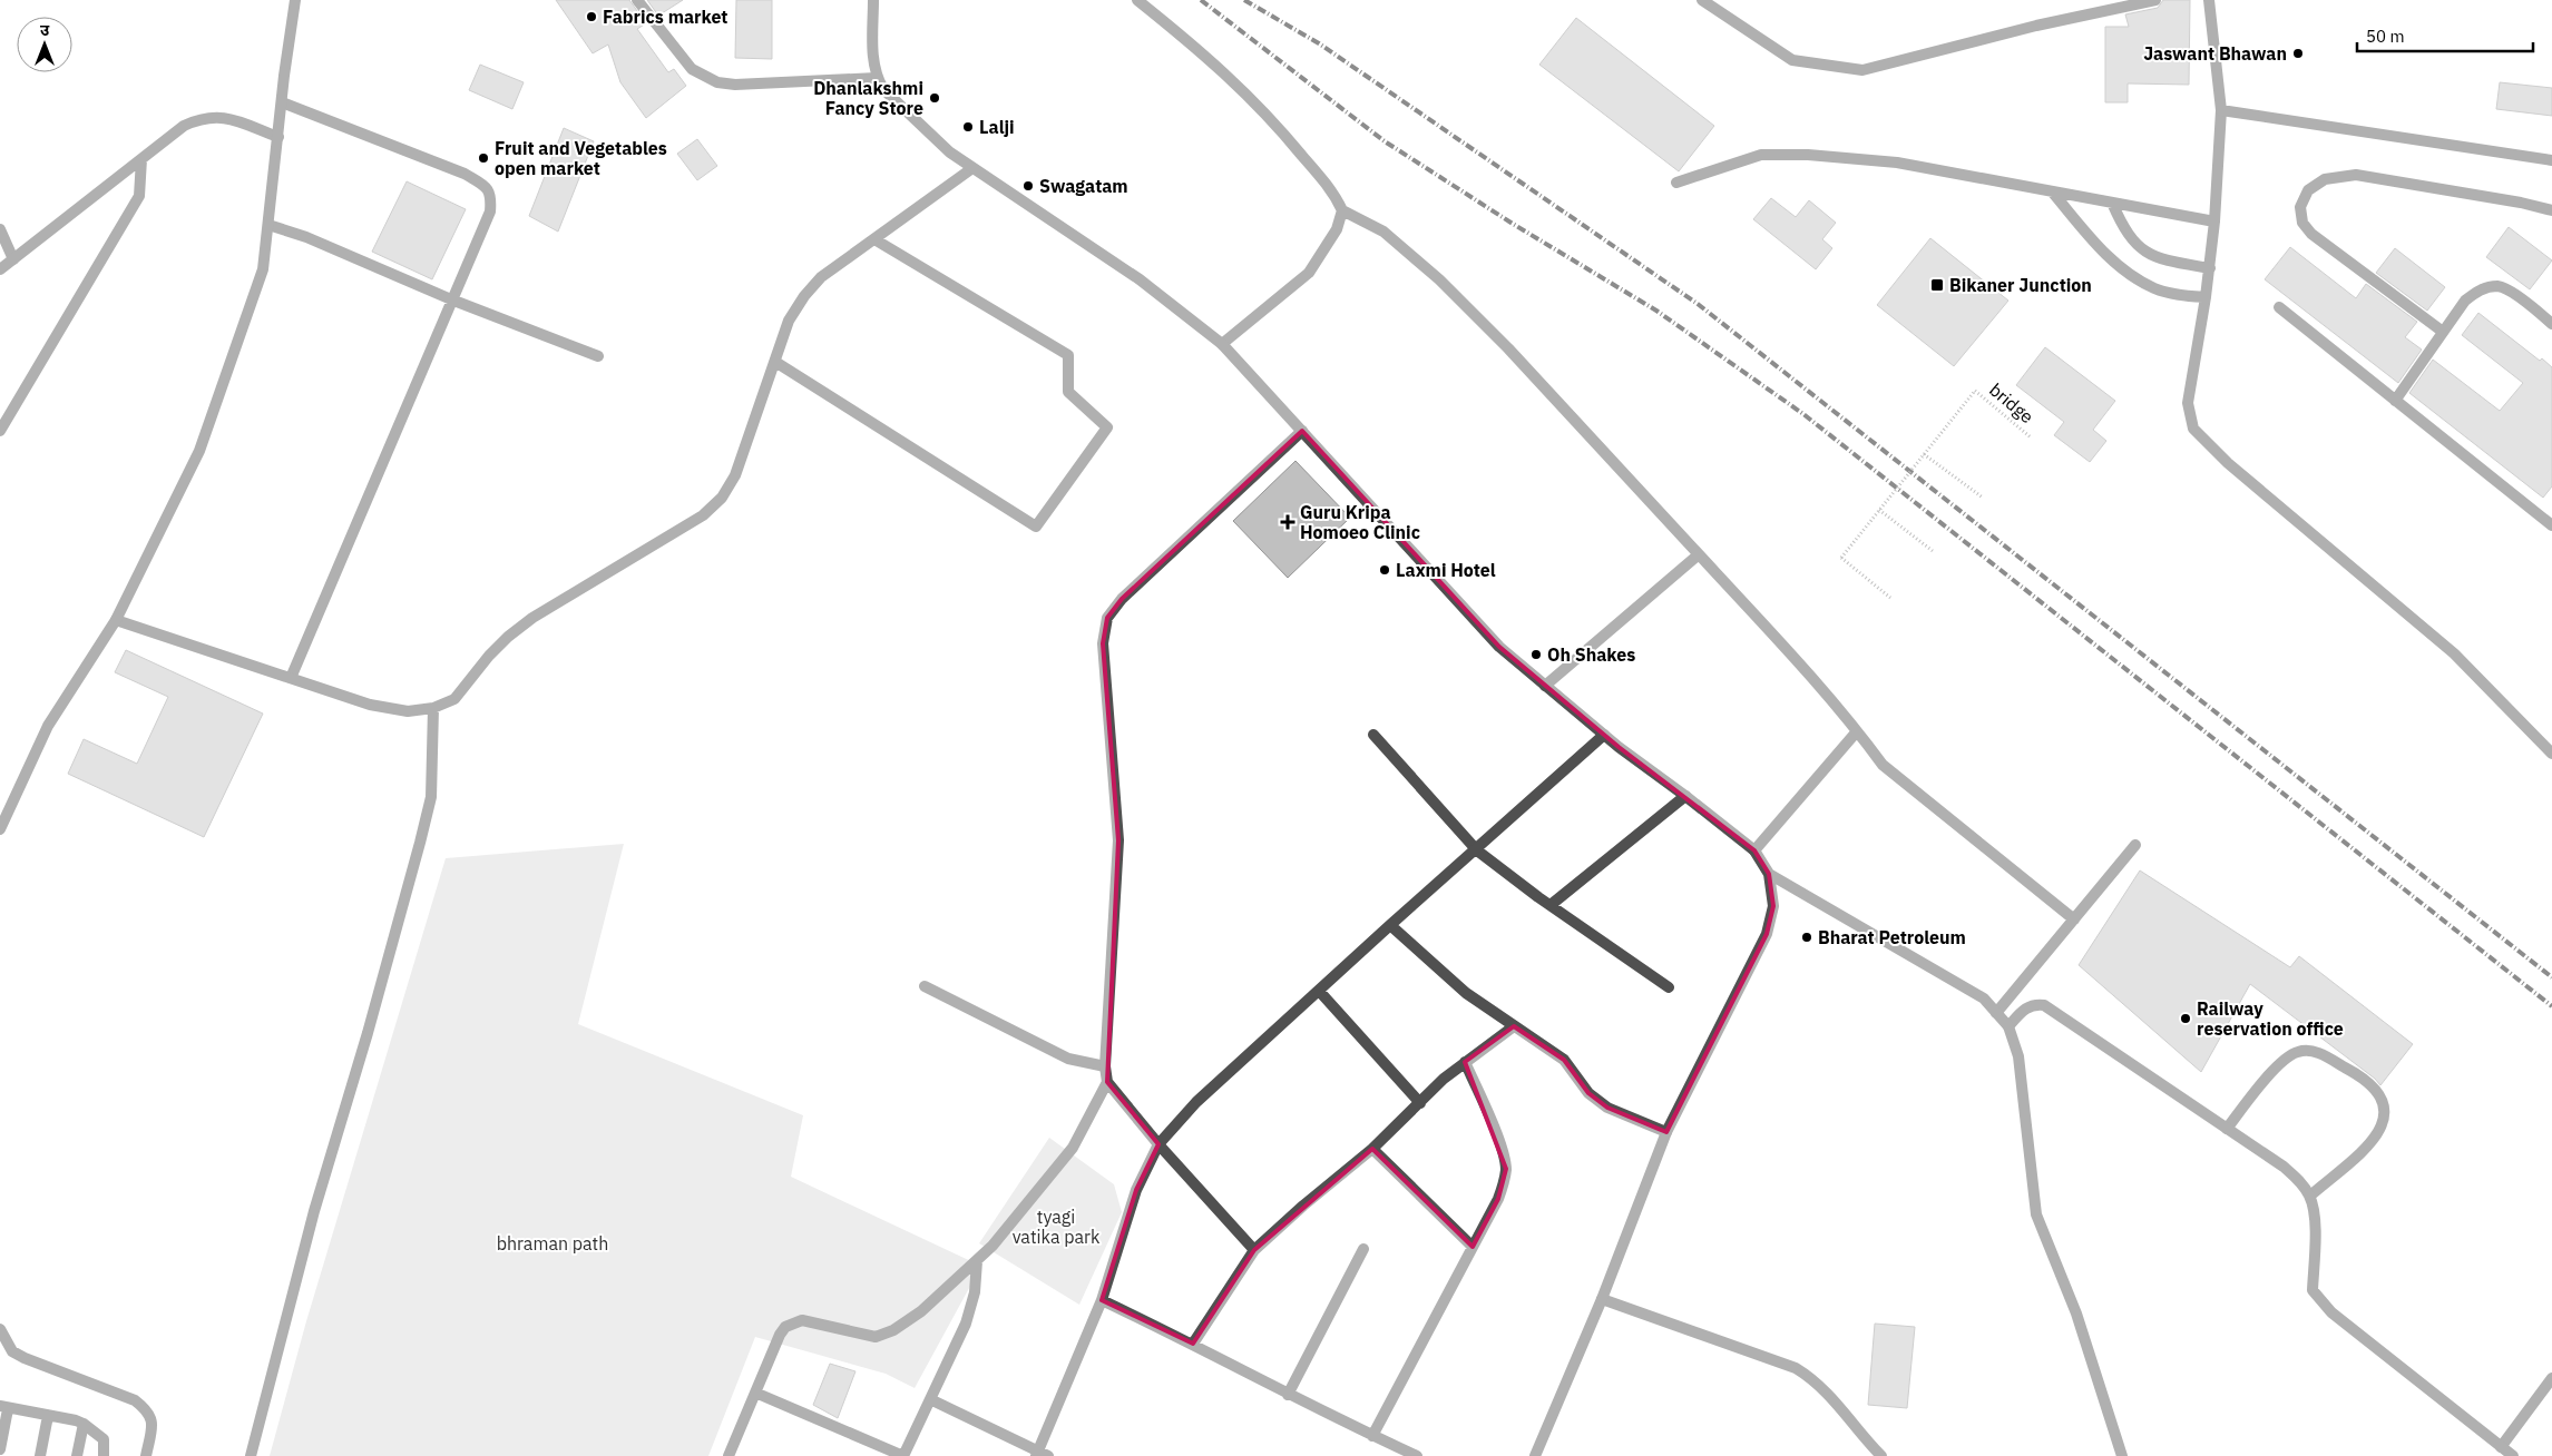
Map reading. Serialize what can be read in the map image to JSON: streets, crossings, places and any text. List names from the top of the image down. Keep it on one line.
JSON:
{"streets":{"path":["bridge"]},"parks":["tyagi vatika park","bhraman path"],"places":{"other":["Fabrics market","Jaswant Bhawan","Dhanlakshmi Fancy Store","Lalji","Fruit and Vegetables open market","Swagatam","Laxmi Hotel","Oh Shakes","Bharat Petroleum","Railway reservation office"],"transit":["Bikaner Junction"],"health":["Guru Kripa Homoeo Clinic"]},"scale_bar":"50 m","north":"top"}
